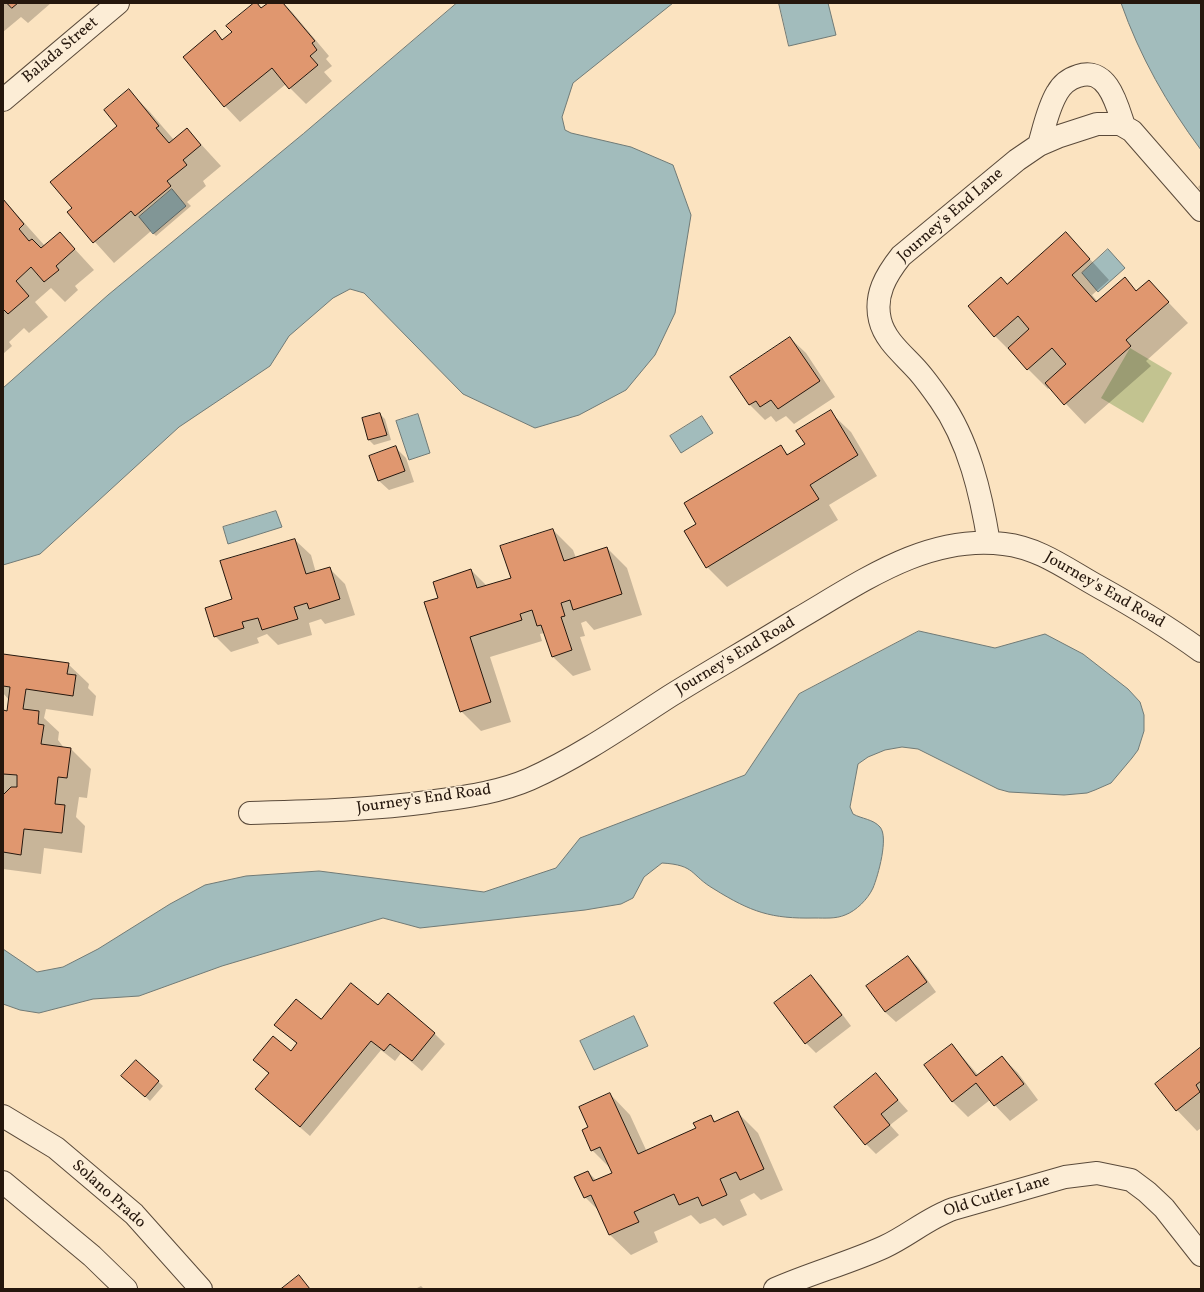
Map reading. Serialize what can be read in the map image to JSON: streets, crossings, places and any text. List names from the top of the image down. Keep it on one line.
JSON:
{"streets":{"street":["Balada Street","Journey's End Lane","Journey's End Road","Solano Prado","Old Cutler Lane"]},"crossings":[["Journey's End Lane","Journey's End Road"]]}
